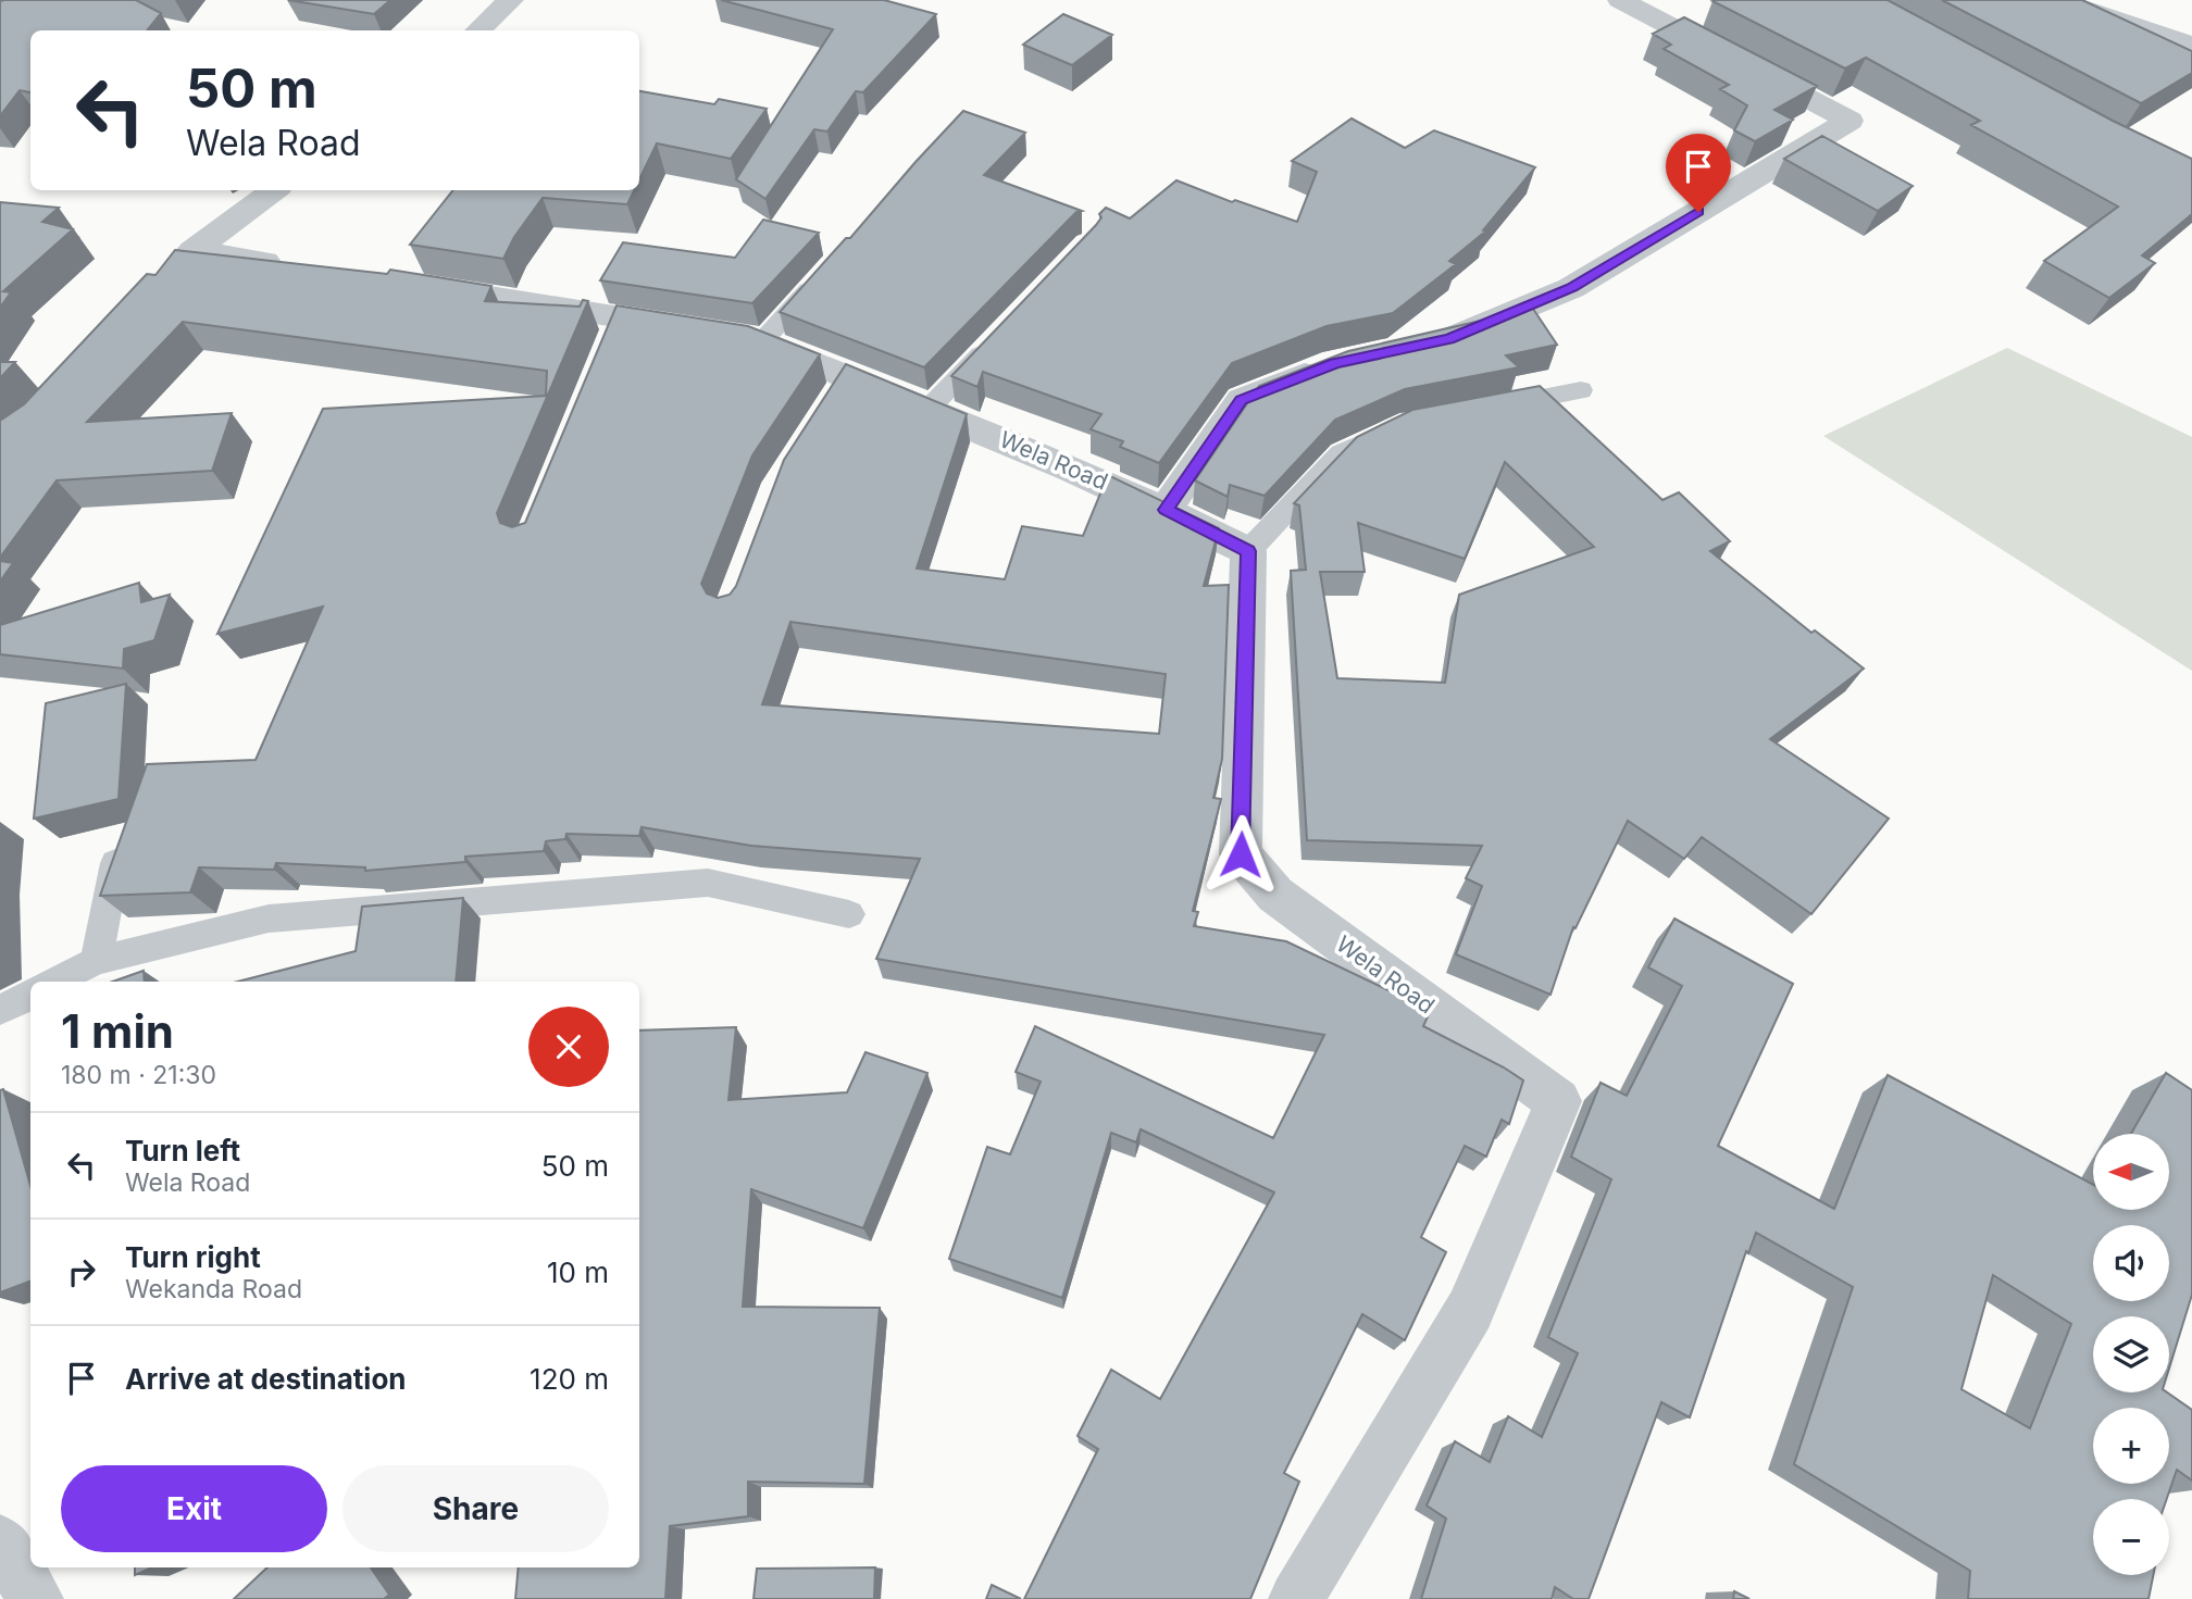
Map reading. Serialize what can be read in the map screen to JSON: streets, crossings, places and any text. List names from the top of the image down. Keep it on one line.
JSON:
{"streets":{"street":["Wela Road"]},"north":"left","page":{"turn":["50 m","Wela Road"],"heading":["1 min","180 m · 21:30"],"list":[{"name":"Turn left","note":"Wela Road","value":"50 m"},{"name":"Turn right","note":"Wekanda Road","value":"10 m"},{"name":"Arrive at destination","value":"120 m"}],"map_buttons":["+","−"],"buttons":["Exit","Share"]}}
